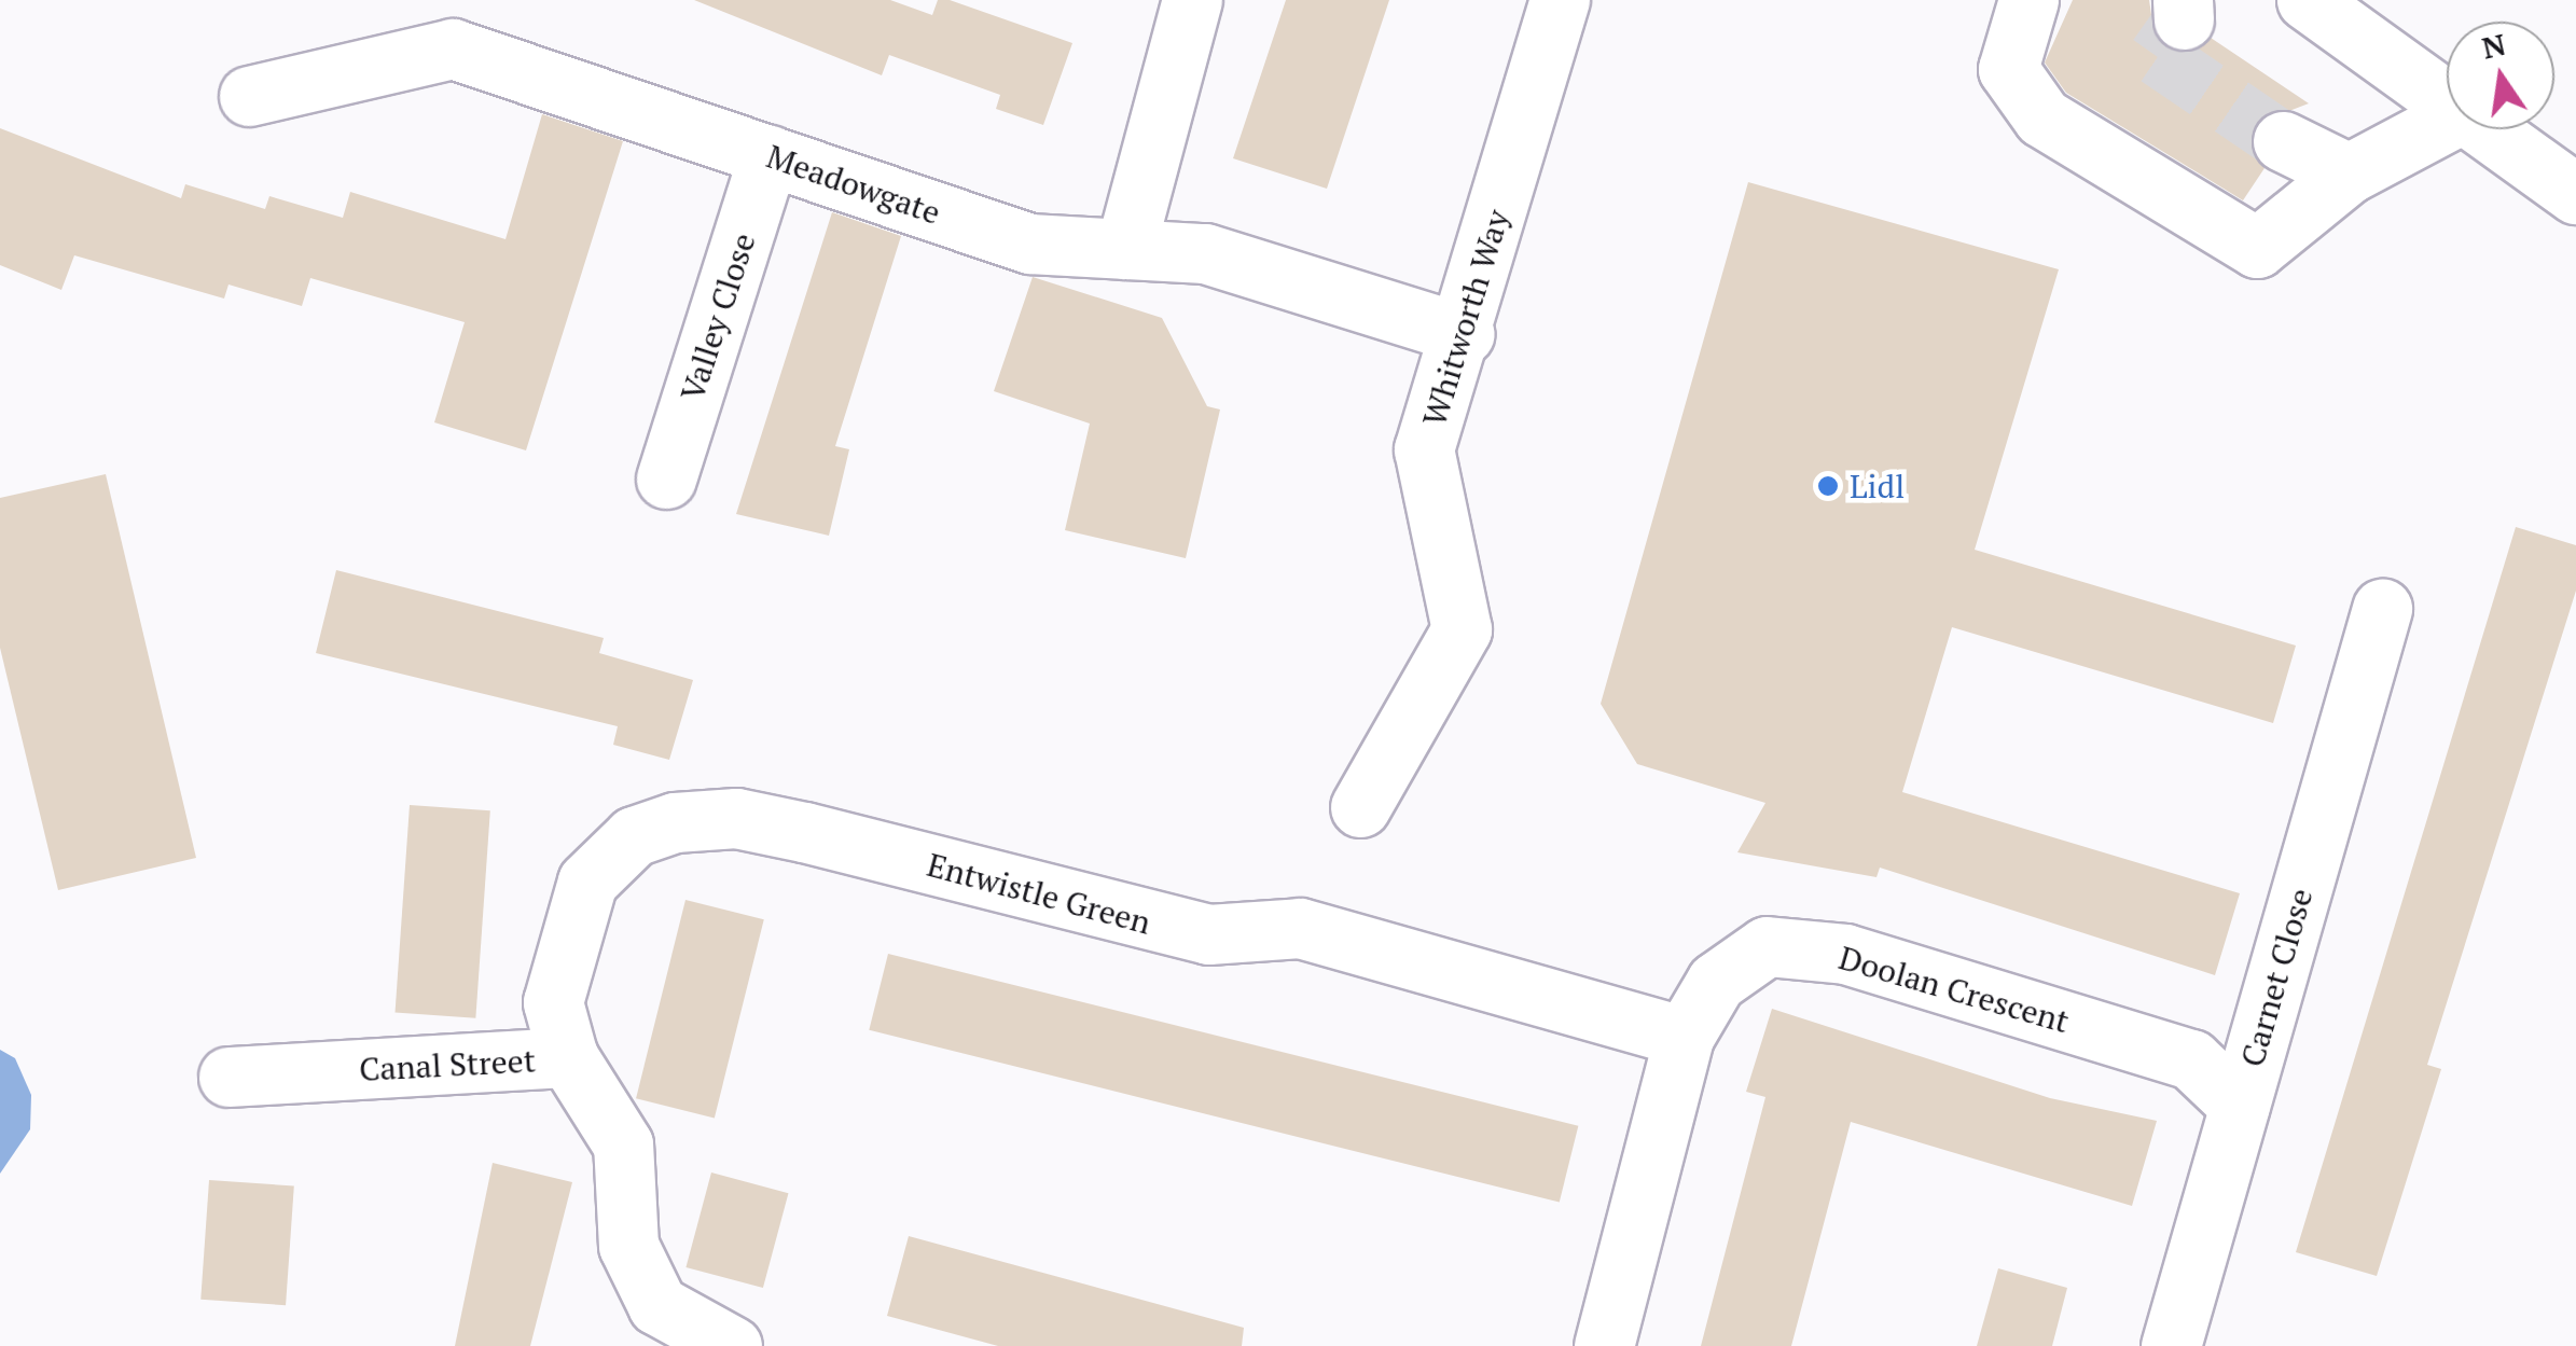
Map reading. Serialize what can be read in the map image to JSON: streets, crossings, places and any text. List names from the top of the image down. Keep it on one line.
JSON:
{"streets":{"street":["Meadowgate","Valley Close","Whitworth Way","Entwistle Green","Carnet Close","Doolan Crescent","Canal Street"]},"crossings":[["Meadowgate","Valley Close"],["Meadowgate","Whitworth Way"],["Entwistle Green","Doolan Crescent"],["Entwistle Green","Canal Street"],["Carnet Close","Doolan Crescent"]],"places":["Lidl"],"north":"top"}
